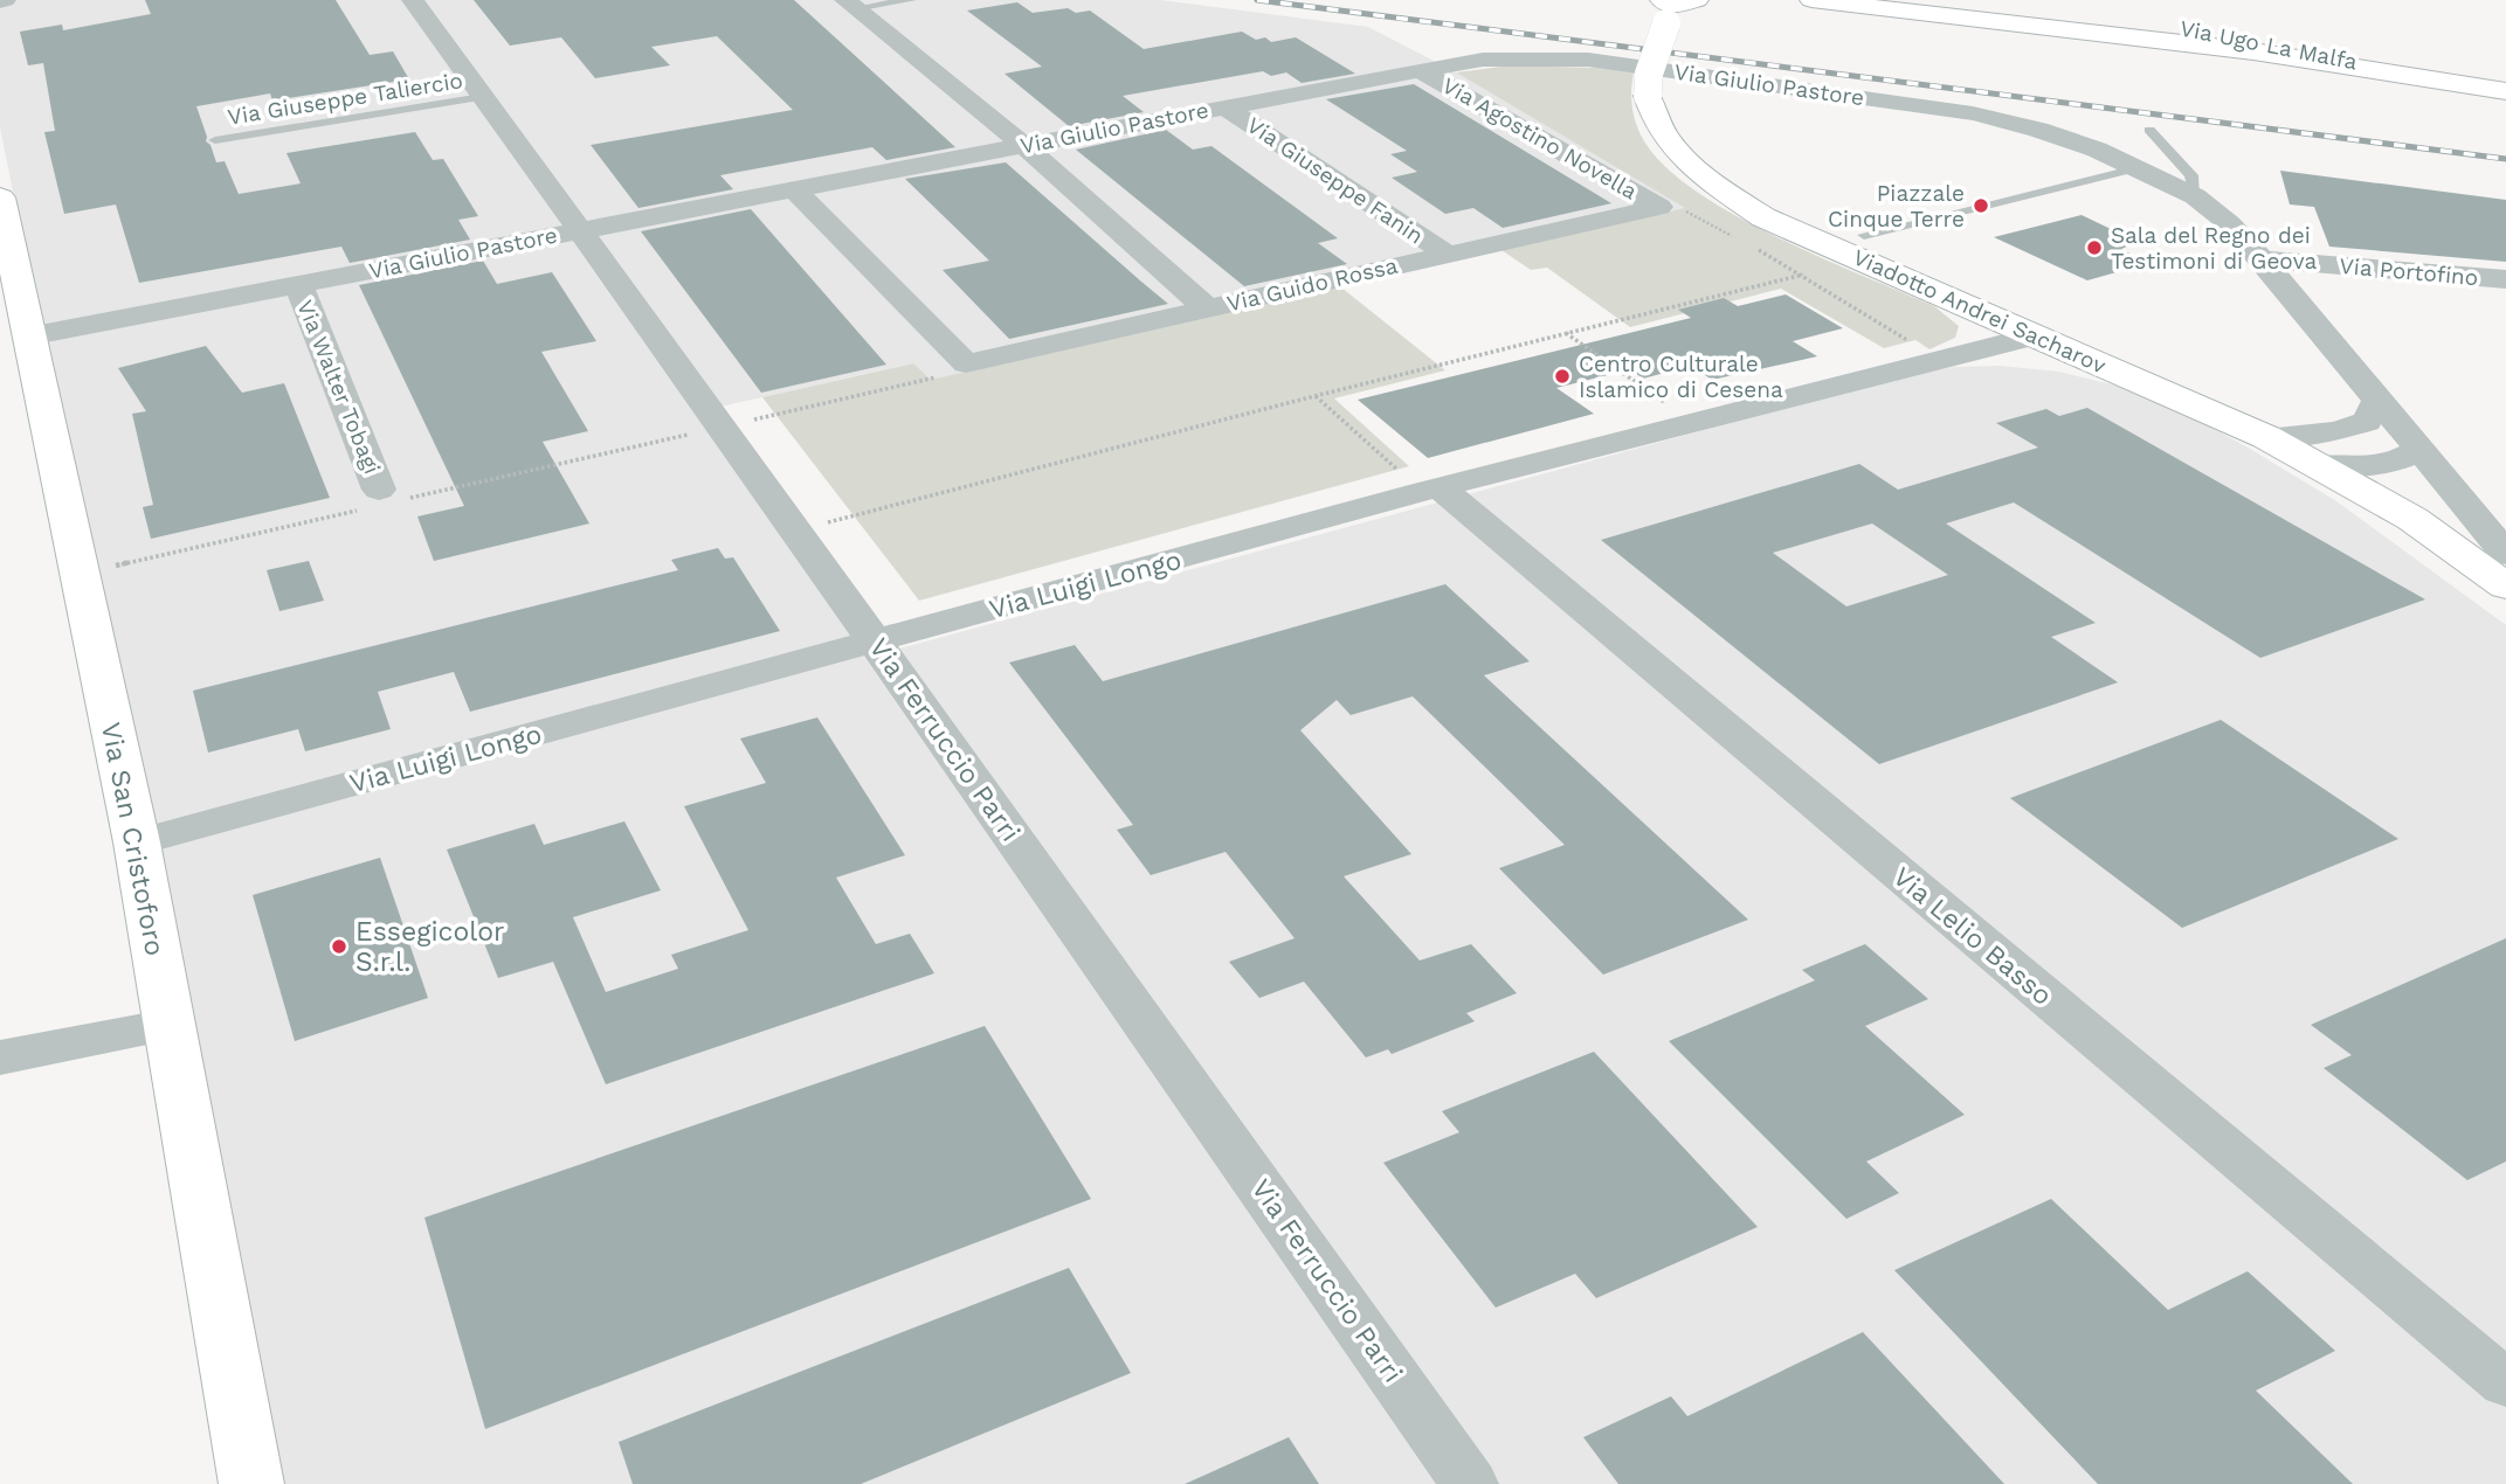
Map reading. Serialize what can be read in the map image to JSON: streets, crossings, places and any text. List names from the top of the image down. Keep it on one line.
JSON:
{"streets":{"main road":["Via Ugo La Malfa","Viadotto Andrei Sacharov","Via San Cristoforo"],"street":["Via Giulio Pastore","Via Agostino Novella","Via Giuseppe Fanin","Via Portofino","Via Guido Rossa","Via Walter Tobagi","Via Luigi Longo","Via Ferruccio Parri","Via Lelio Basso"],"lane":["Via Giuseppe Taliercio"]},"crossings":[["Via Giulio Pastore","Via Agostino Novella"],["Via Giulio Pastore","Via Giuseppe Fanin"],["Via Giulio Pastore","Via Portofino"],["Via Giulio Pastore","Via Walter Tobagi"],["Via Giulio Pastore","Via Ferruccio Parri"],["Via Giulio Pastore","Via San Cristoforo"],["Via Giuseppe Taliercio","Via Ferruccio Parri"],["Via Agostino Novella","Via Guido Rossa"],["Via Giuseppe Fanin","Via Guido Rossa"],["Viadotto Andrei Sacharov","Via Luigi Longo"],["Via Luigi Longo","Via Ferruccio Parri"],["Via Luigi Longo","Via San Cristoforo"],["Via Luigi Longo","Via Lelio Basso"]],"places":["Piazzale Cinque Terre","Sala del Regno dei Testimoni di Geova","Centro Culturale Islamico di Cesena","Essegicolor S.r.l."]}
